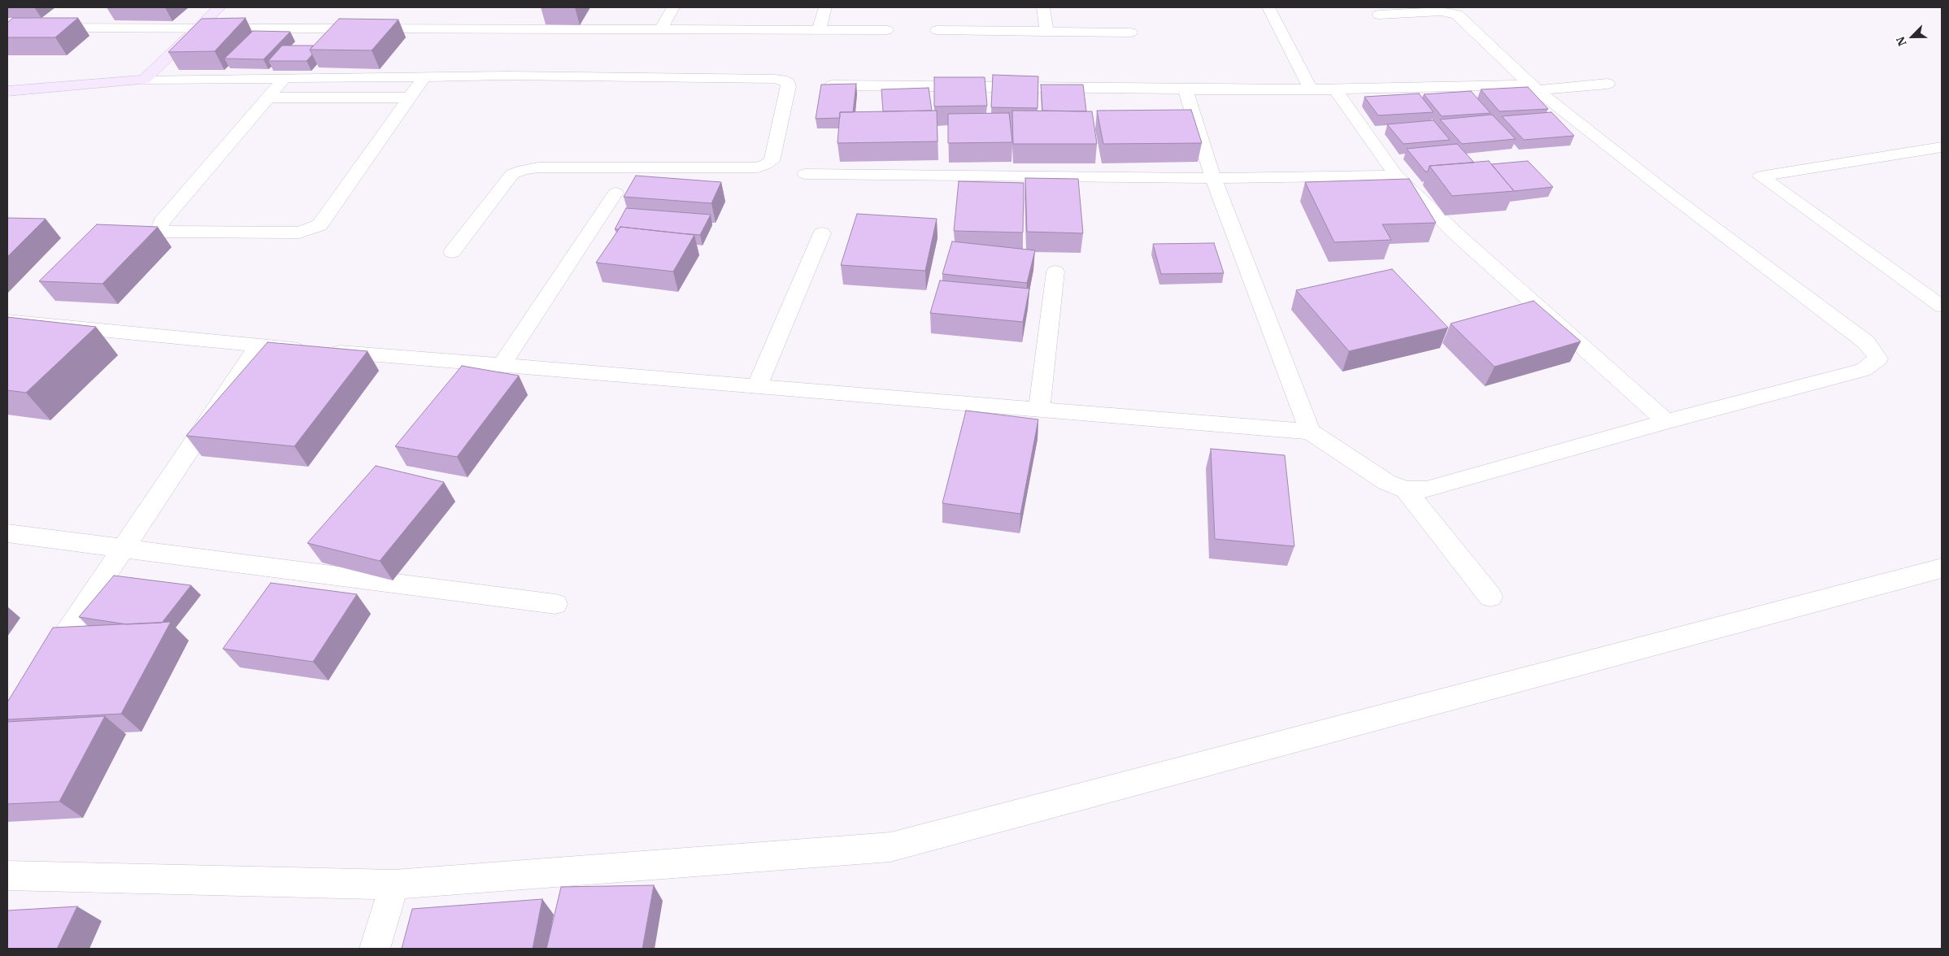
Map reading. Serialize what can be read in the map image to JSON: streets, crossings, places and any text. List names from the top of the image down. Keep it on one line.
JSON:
{"north":"bottom left"}
